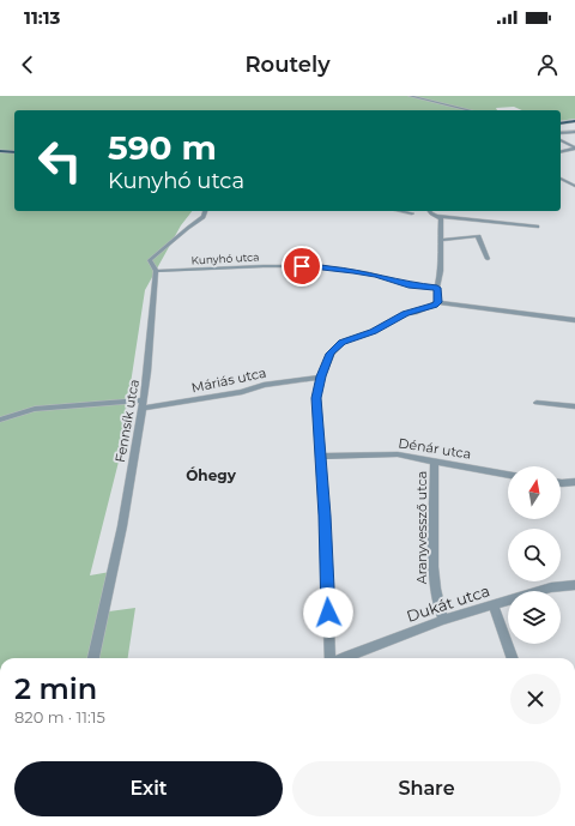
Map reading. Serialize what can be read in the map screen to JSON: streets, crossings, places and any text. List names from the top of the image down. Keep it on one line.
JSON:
{"streets":{"street":["Kunyhó utca","Máriás utca","Fennsík utca","Dénár utca","Aranyvessző utca","Dukát utca"]},"crossings":[["Kunyhó utca","Fennsík utca"],["Máriás utca","Fennsík utca"],["Dénár utca","Aranyvessző utca"],["Aranyvessző utca","Dukát utca"]],"districts":["Óhegy"],"north":"top","page":{"status":"11:13","header":"Routely","turn":["590 m","Kunyhó utca"],"heading":["2 min","820 m · 11:15"],"buttons":["Exit","Share"]}}
